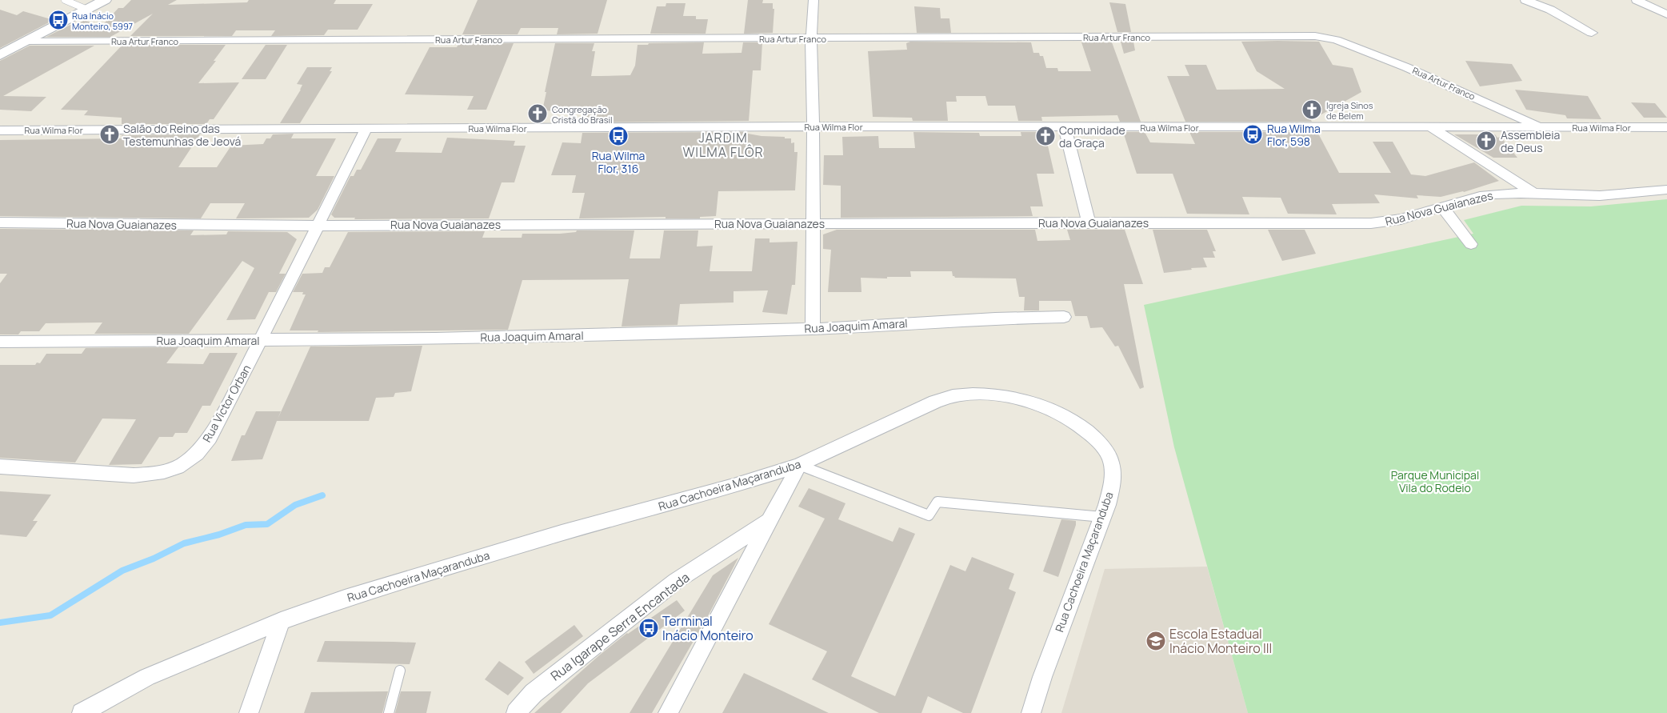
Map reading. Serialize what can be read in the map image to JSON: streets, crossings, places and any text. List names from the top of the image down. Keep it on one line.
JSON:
{"streets":{"street":["Rua Artur Franco","Rua Wilma Flor","Rua Nova Guaianazes","Rua Joaquim Amaral","Rua Victor Orban","Rua Cachoeira Maçaranduba","Rua Igarape Serra Encantada"]},"crossings":[["Rua Artur Franco","Rua Wilma Flor"],["Rua Wilma Flor","Rua Victor Orban"],["Rua Nova Guaianazes","Rua Victor Orban"],["Rua Joaquim Amaral","Rua Victor Orban"],["Rua Cachoeira Maçaranduba","Rua Igarape Serra Encantada"]],"districts":["JARDIM WILMA FLÔR"],"parks":["Parque Municipal Vila do Rodeio"],"places":{"bus stop":["Rua Inácio Monteiro, 5997","Rua Wilma Flor, 598","Rua Wilma Flor, 316","Terminal Inácio Monteiro"],"church":["Igreja Sinos de Belem","Congregação Cristã do Brasil","Salão do Reino das Testemunhas de Jeová","Comunidade da Graça","Assembleia de Deus"],"school or university":["Escola Estadual Inácio Monteiro III"]}}
